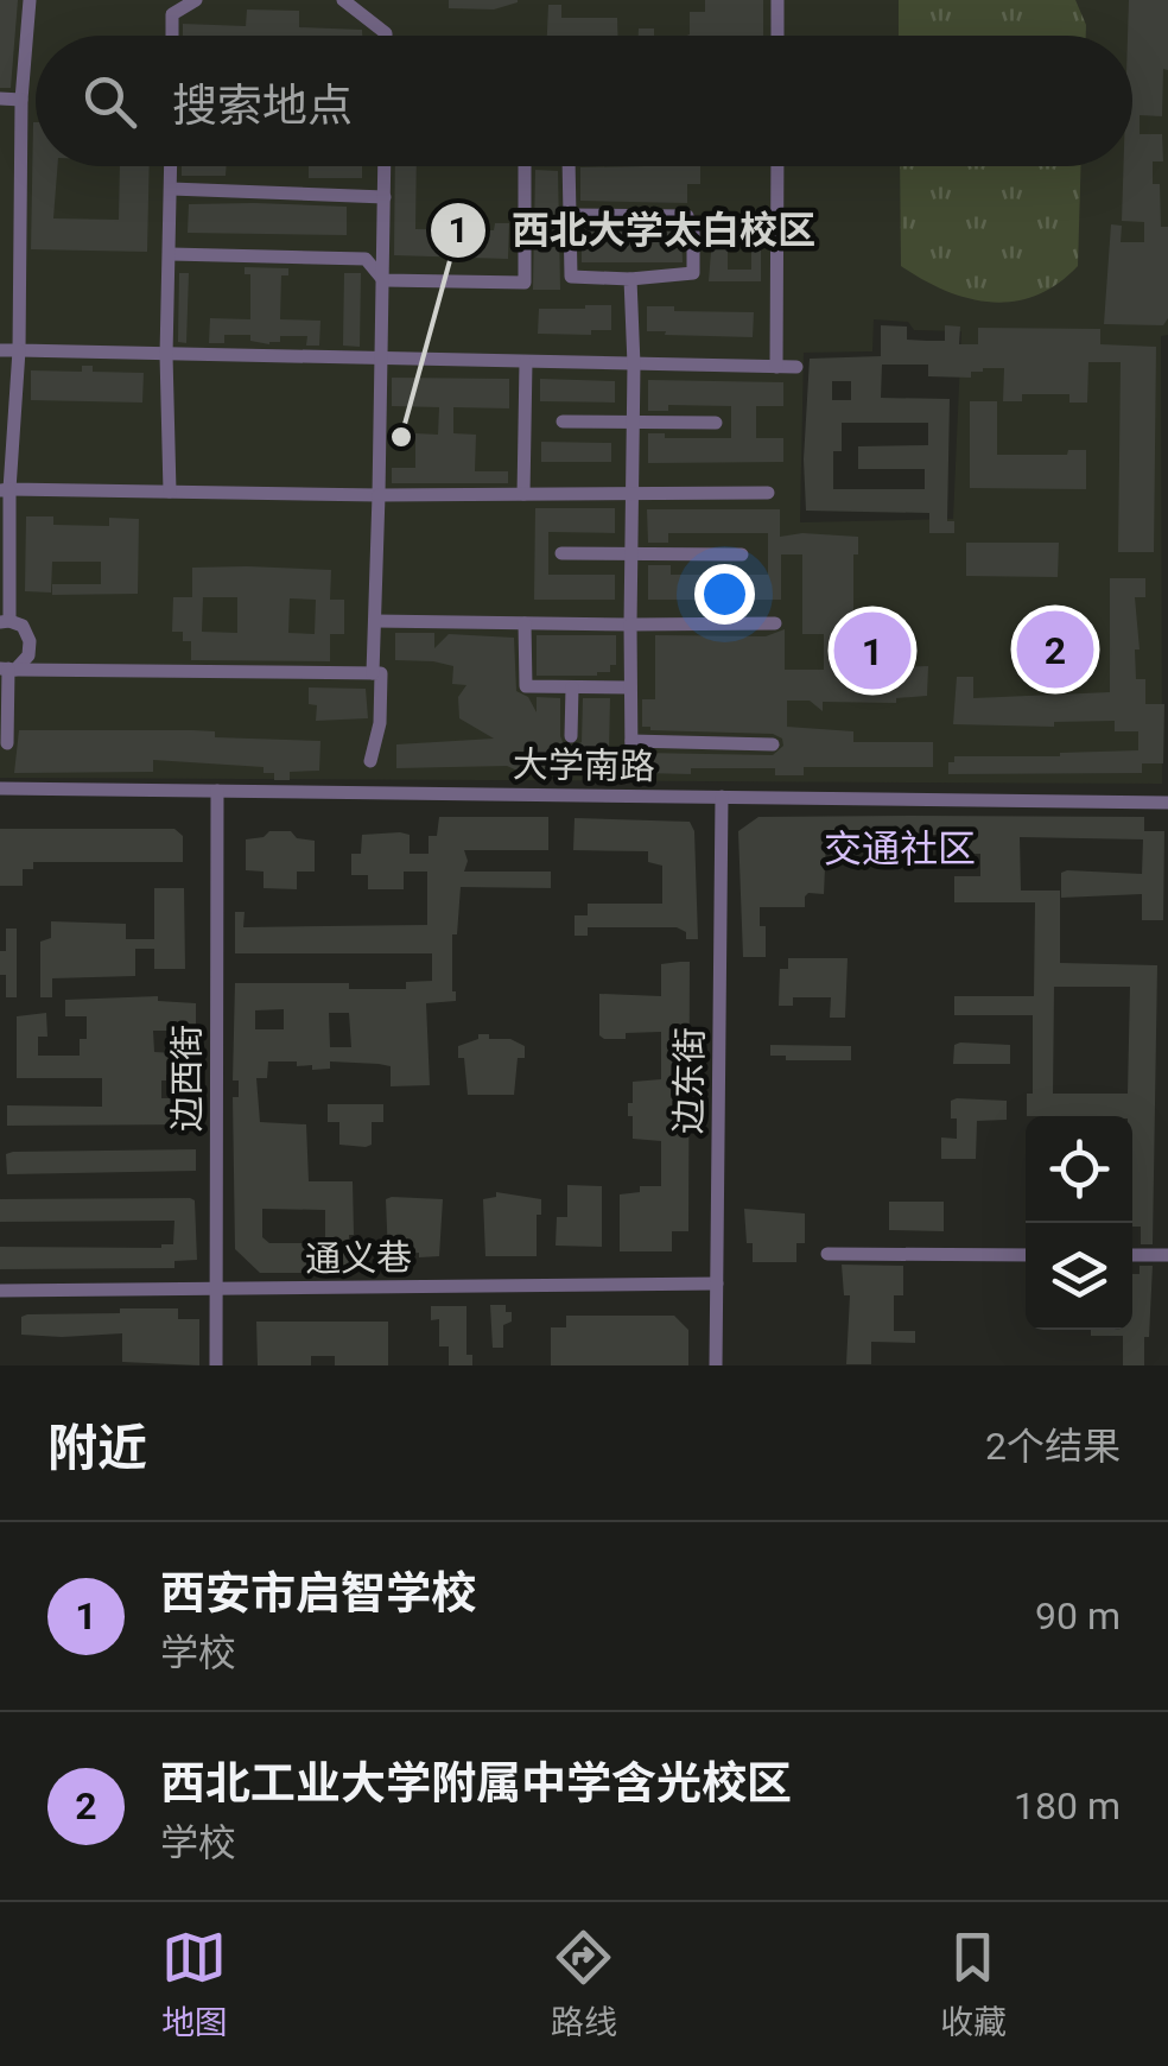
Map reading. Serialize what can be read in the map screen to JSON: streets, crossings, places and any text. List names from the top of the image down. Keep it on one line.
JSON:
{"streets":{"street":["大学南路","边西街","边东街","通义巷"]},"crossings":[["大学南路","边西街"],["大学南路","边东街"],["边西街","通义巷"],["边东街","通义巷"]],"districts":["交通社区"],"places":["西北大学太白校区"],"page":{"search":"搜索地点","pins":["2","1"],"heading":["附近","2个结果"],"list":[{"mark":"1","name":"西安市启智学校","note":"学校","value":"90 m"},{"mark":"2","name":"西北工业大学附属中学含光校区","note":"学校","value":"180 m"}],"nav":["地图","路线","收藏"]}}
